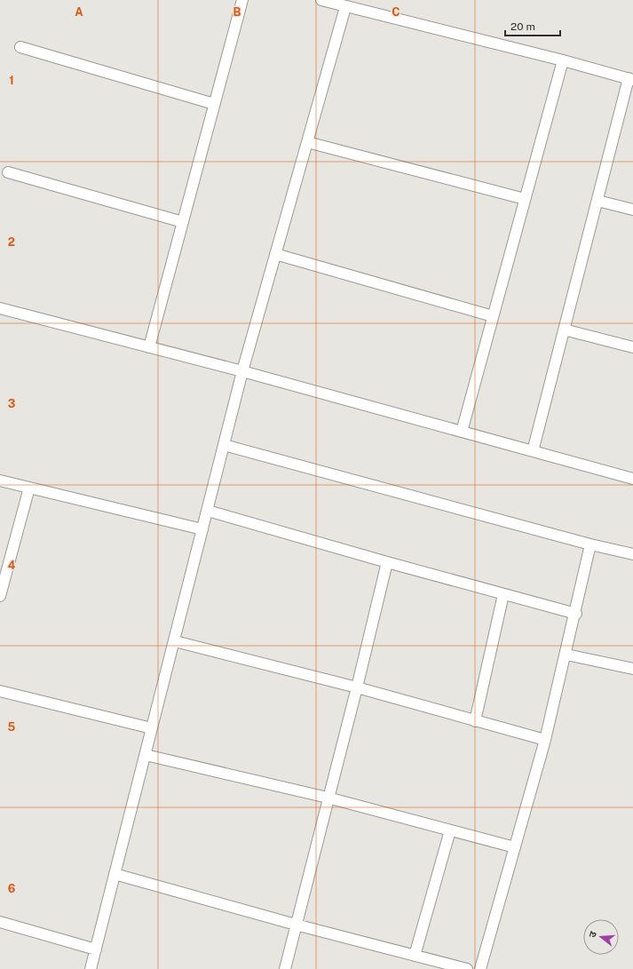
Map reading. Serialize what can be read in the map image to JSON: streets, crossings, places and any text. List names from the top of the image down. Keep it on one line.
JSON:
{"scale_bar":"20 m","north":"left","grid":{"columns":["A","B","C"],"rows":["1","2","3","4","5","6"]}}
